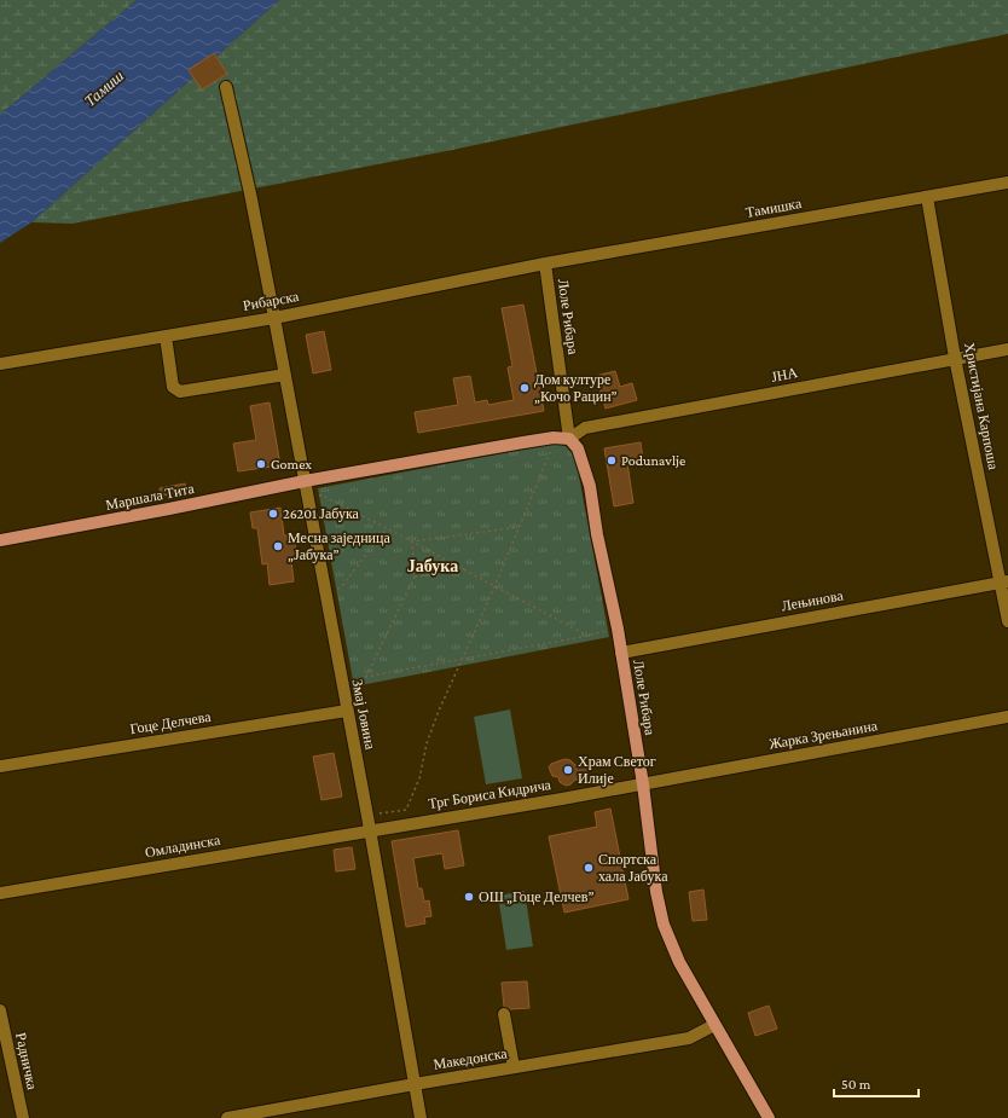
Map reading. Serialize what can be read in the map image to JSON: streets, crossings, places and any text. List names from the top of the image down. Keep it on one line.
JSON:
{"streets":{"main road":["Лоле Рибара","Маршала Тита"],"street":["Тамишка","Рибарска","ЈНА","Христијана Карпоша","Лењинова","Змај Јовина","Гоце Делчева","Жарка Зрењанина","Трг Бориса Кидрича","Омладинска","Македонска","Радничка"]},"crossings":[["Тамишка","Рибарска"],["Тамишка","Лоле Рибара"],["Тамишка","Христијана Карпоша"],["Рибарска","Лоле Рибара"],["Рибарска","Змај Јовина"],["Лоле Рибара","ЈНА"],["Лоле Рибара","Лењинова"],["Лоле Рибара","Жарка Зрењанина"],["Лоле Рибара","Трг Бориса Кидрича"],["Лоле Рибара","Македонска"],["ЈНА","Христијана Карпоша"],["Христијана Карпоша","Лењинова"],["Маршала Тита","Змај Јовина"],["Змај Јовина","Гоце Делчева"],["Змај Јовина","Трг Бориса Кидрича"],["Змај Јовина","Омладинска"],["Змај Јовина","Македонска"],["Жарка Зрењанина","Трг Бориса Кидрича"],["Трг Бориса Кидрича","Омладинска"]],"districts":["Јабука"],"water":["Тамиш"],"places":["Дом културе „Кочо Рацин”","Podunavlje","Gomex","26201 Јабука","Месна заједница „Јабука”","Храм Светог Илије","Спортска хала Јабука","ОШ „Гоце Делчев”"],"scale_bar":"50 m"}
